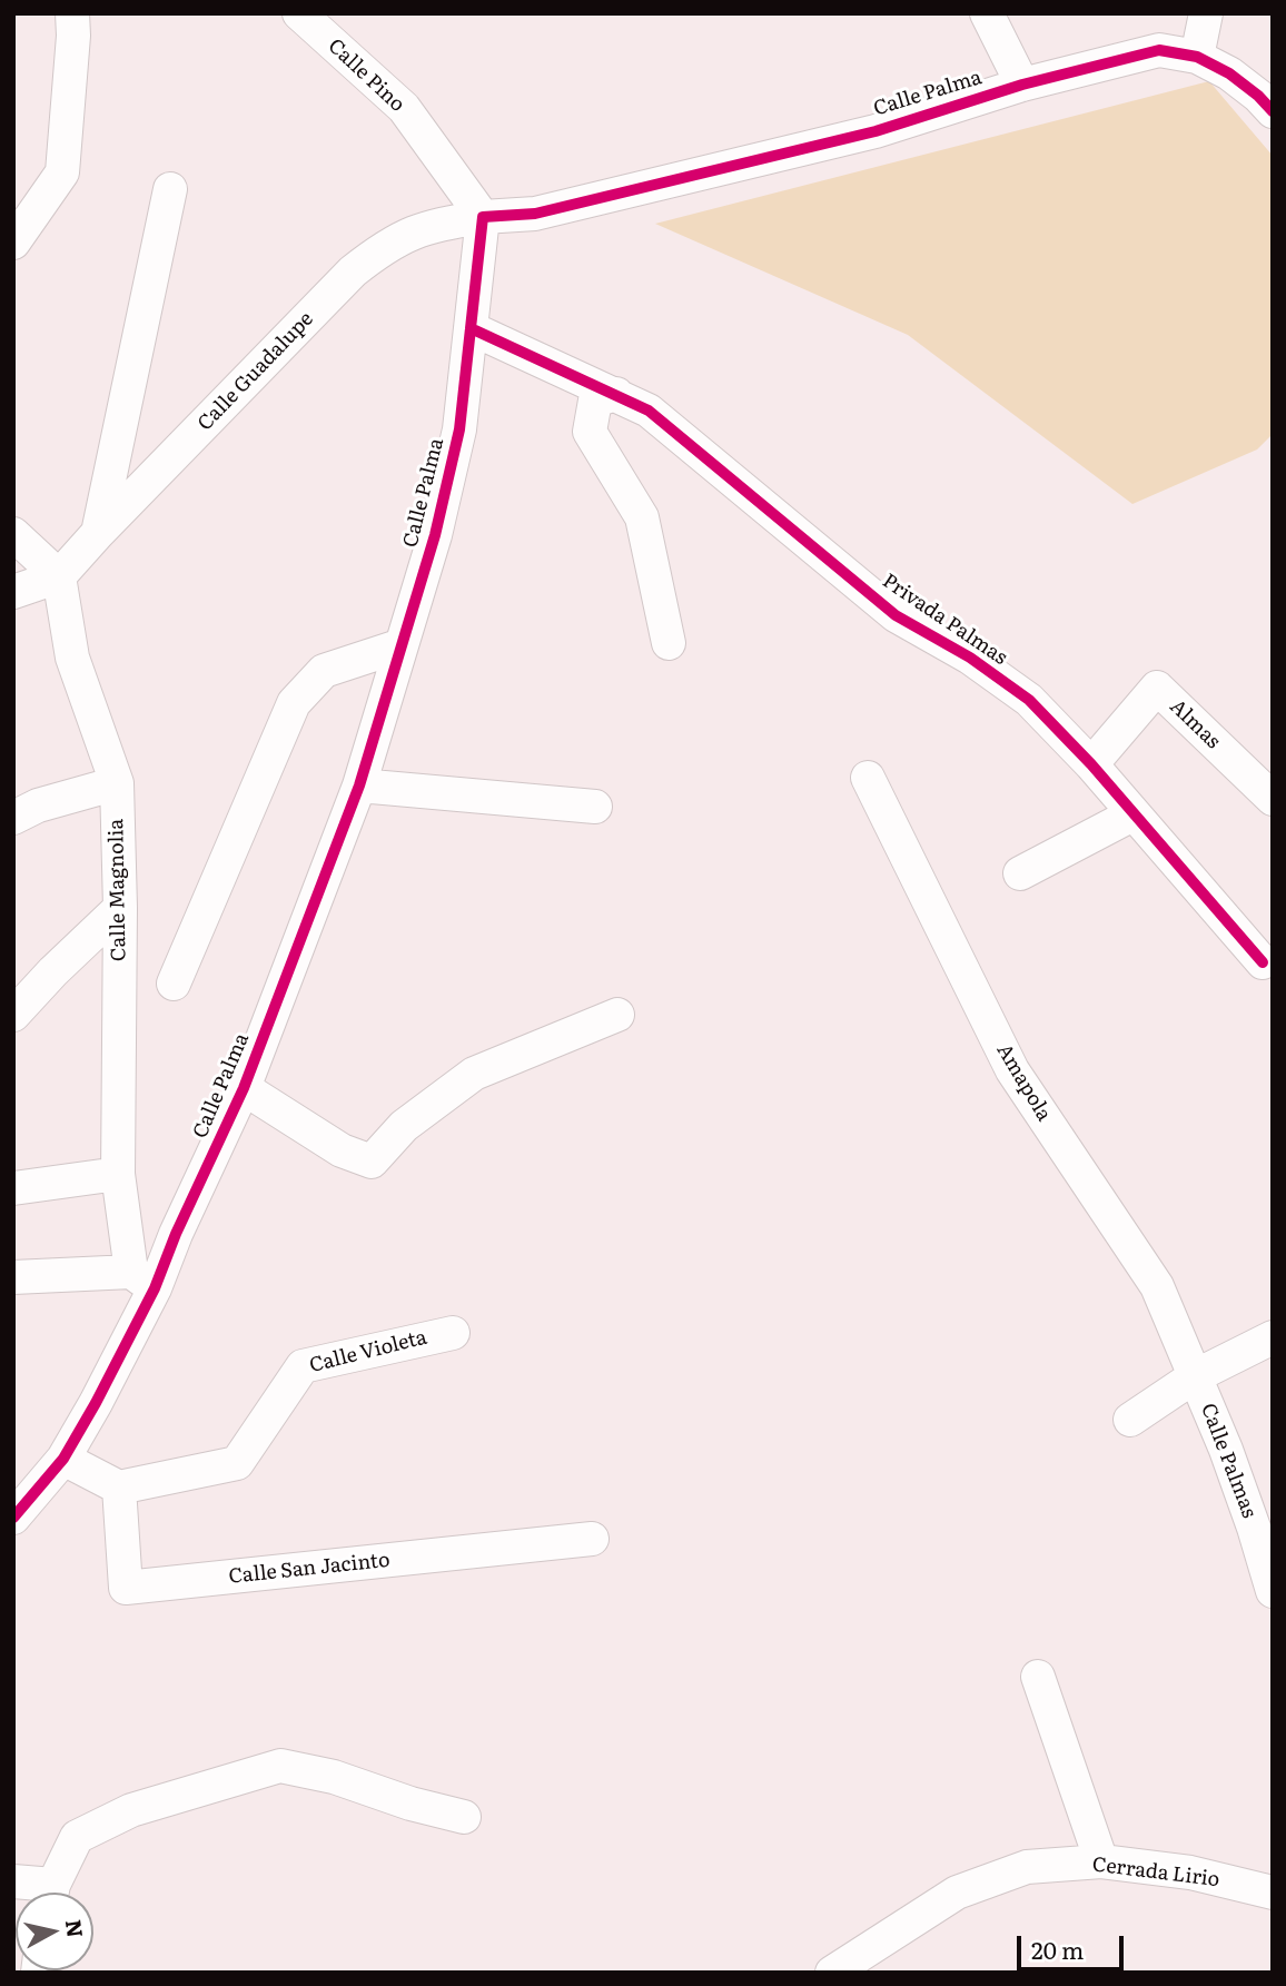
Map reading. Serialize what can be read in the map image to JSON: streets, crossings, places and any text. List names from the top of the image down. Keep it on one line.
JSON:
{"streets":{"street":["Calle Pino","Calle Palma","Calle Guadalupe","Privada Palmas","Almas","Calle Magnolia","Amapola","Calle Violeta","Calle Palmas","Calle San Jacinto","Cerrada Lirio"]},"crossings":[["Calle Pino","Calle Palma"],["Calle Pino","Calle Guadalupe"],["Calle Palma","Calle Guadalupe"],["Calle Palma","Privada Palmas"],["Calle Palma","Calle Magnolia"],["Calle Guadalupe","Calle Magnolia"],["Privada Palmas","Almas"],["Amapola","Calle Palmas"],["Calle Violeta","Calle San Jacinto"]],"scale_bar":"20 m","north":"right"}
